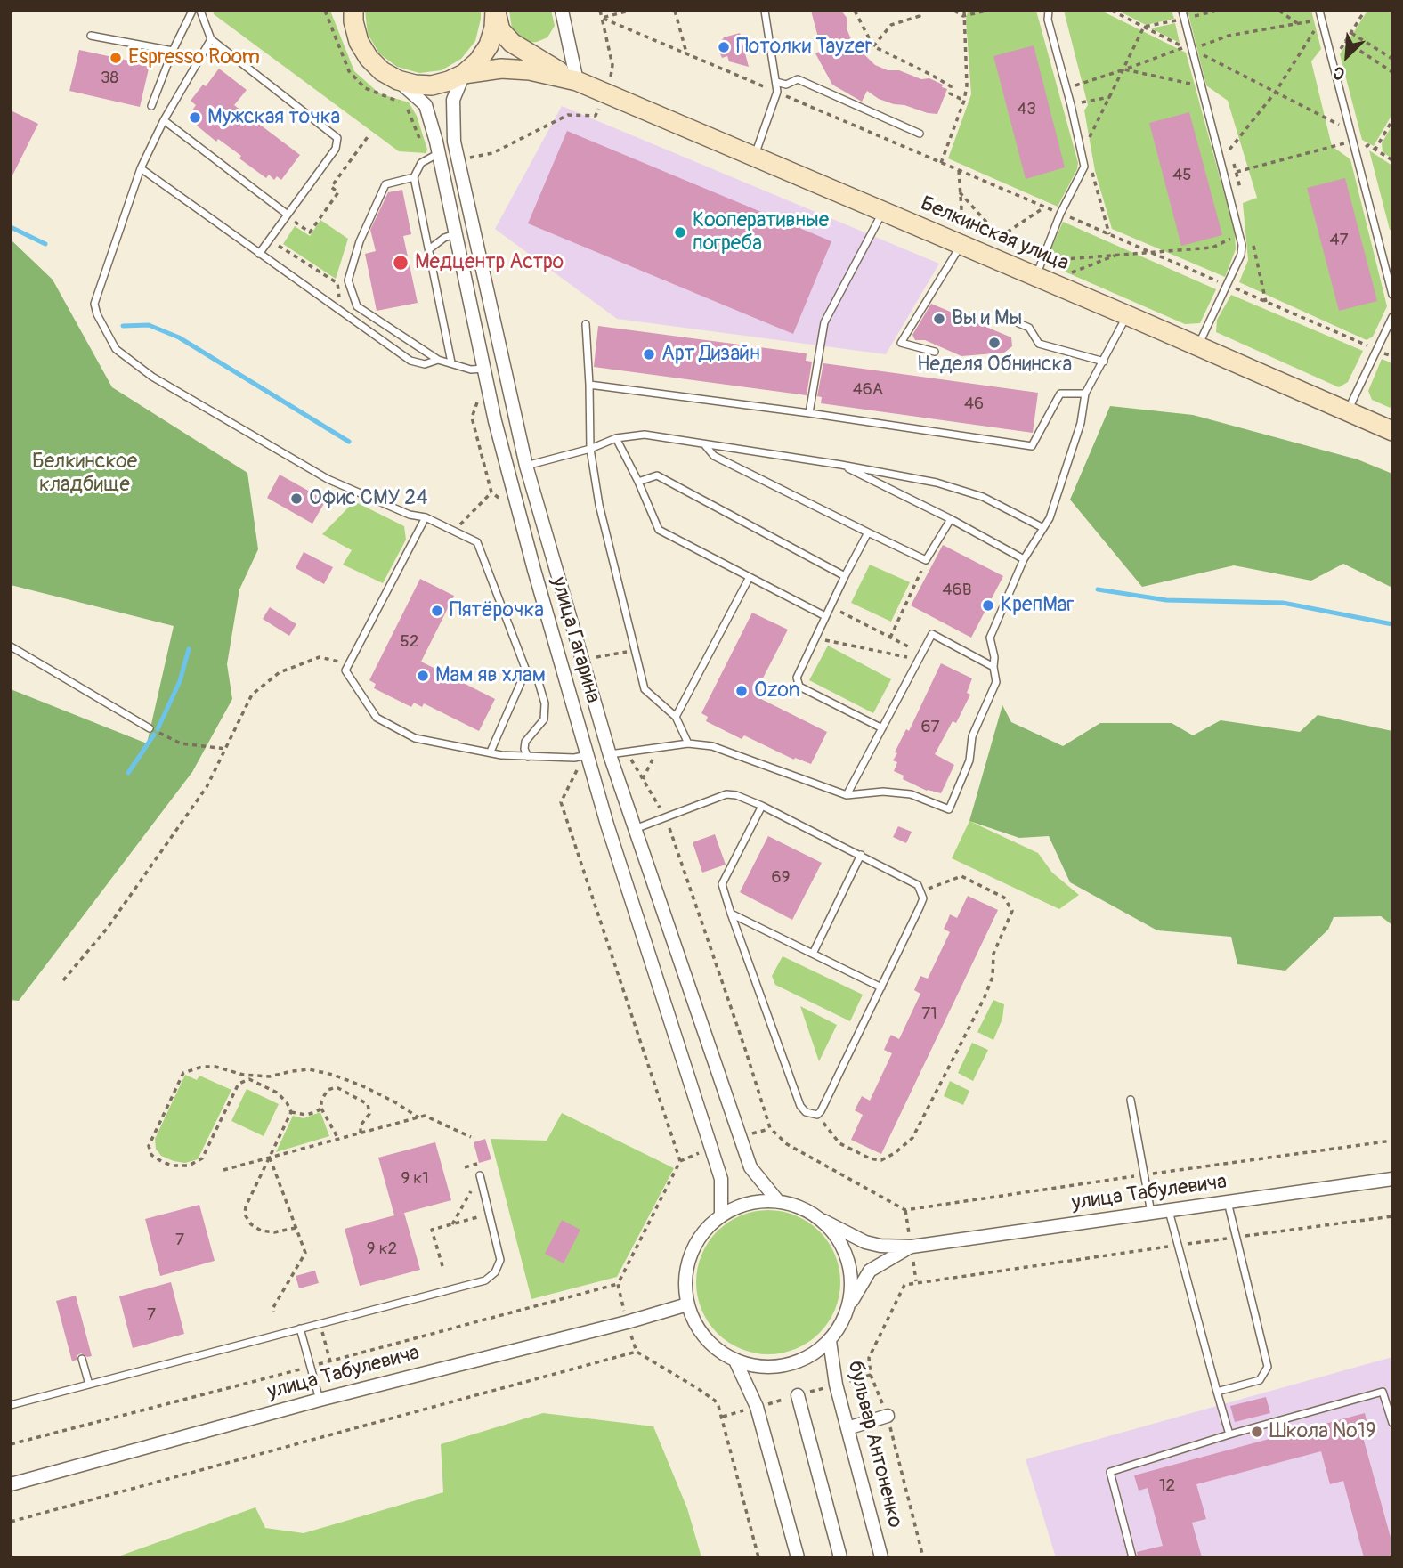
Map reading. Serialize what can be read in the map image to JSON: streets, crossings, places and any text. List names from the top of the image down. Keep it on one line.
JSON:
{"streets":{"main road":["Белкинская улица"],"street":["улица Гагарина","улица Табулевича","бульвар Антоненко"]},"crossings":[["Белкинская улица","улица Гагарина"],["улица Гагарина","улица Табулевича"],["улица Гагарина","бульвар Антоненко"],["улица Табулевича","бульвар Антоненко"]],"parks":["Белкинское кладбище"],"places":["Потолки Tayzer","Espresso Room","Мужская точка","Кооперативные погреба","Медцентр Астро","Вы и Мы","Неделя Обнинска","Арт Дизайн","Офис СМУ 24","КрепМаг","Пятёрочка","Мам яв хлам","Ozon","Школа №19"],"house_numbers":["38","43","45","47","46А","46","46В","52","67","69","71","9 к1","7","9 к2","7","12"],"north":"bottom left"}
